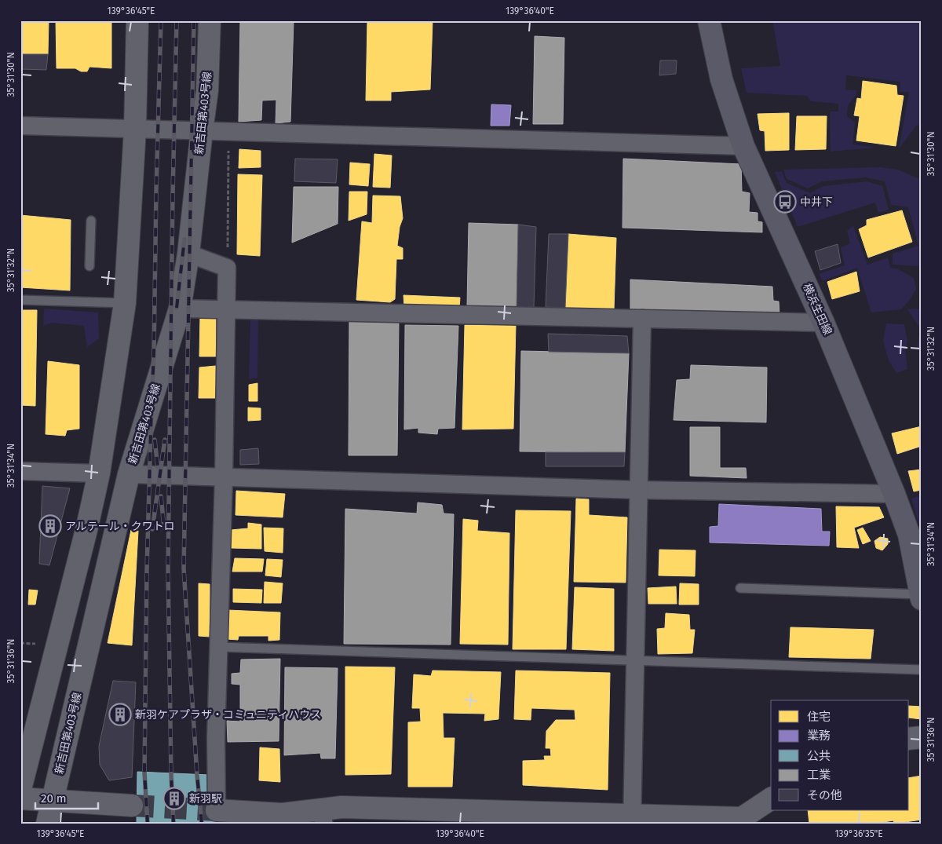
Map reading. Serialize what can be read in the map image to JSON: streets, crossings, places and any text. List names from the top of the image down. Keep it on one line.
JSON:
{"streets":{"main road":["横浜生田線"],"street":["新吉田第403号線"]},"places":{"bus stop":["中井下"],"building":["アルテール・クワトロ","新羽ケアプラザ・コミュニティハウス","新羽駅"]},"legend":["住宅","業務","公共","工業","その他"],"scale_bar":"20 m","coordinates":["139°36'45\"E","139°36'40\"E","35°31'30\"N","35°31'32\"N","35°31'34\"N","35°31'36\"N","139°36'35\"E"]}
